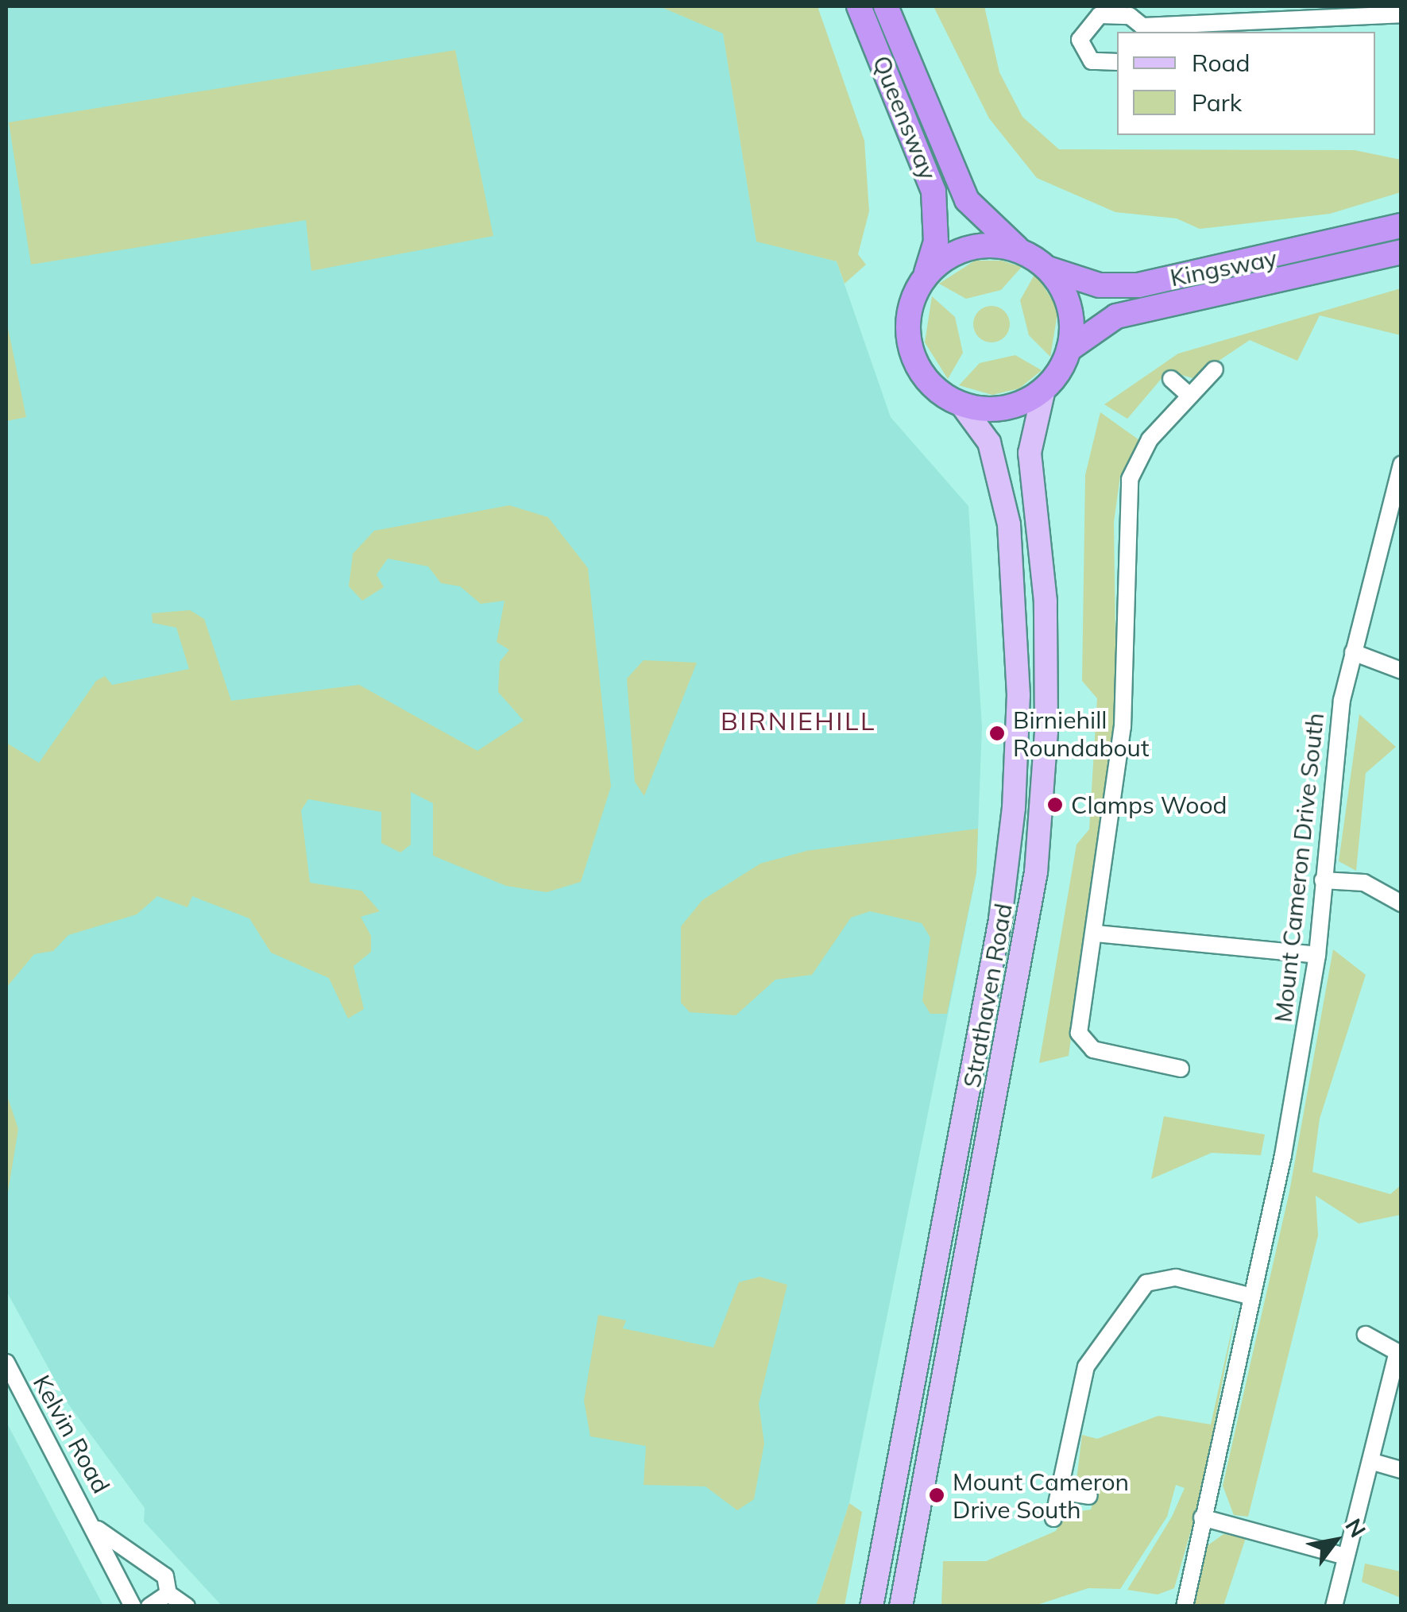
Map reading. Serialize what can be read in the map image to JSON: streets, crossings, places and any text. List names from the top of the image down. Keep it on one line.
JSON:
{"streets":{"highway":["Queensway","Kingsway"],"main road":["Strathaven Road"],"street":["Mount Cameron Drive South","Kelvin Road"]},"crossings":[["Queensway","Kingsway"],["Queensway","Strathaven Road"],["Kingsway","Strathaven Road"]],"districts":["BIRNIEHILL"],"places":["Birniehill Roundabout","Clamps Wood","Mount Cameron Drive South"],"legend":["Road","Park"],"north":"top right"}
